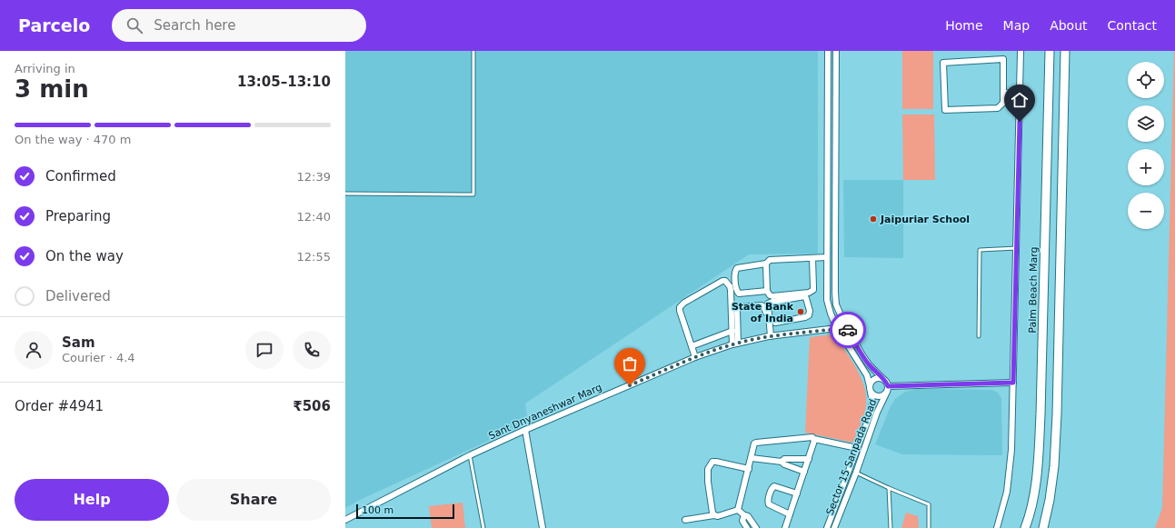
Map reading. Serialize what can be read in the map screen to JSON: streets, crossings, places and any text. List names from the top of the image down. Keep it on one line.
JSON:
{"streets":{"main road":["Palm Beach Marg"],"street":["Sant Dnyaneshwar Marg","Sector 15 Sanpada Road"]},"crossings":[["Sant Dnyaneshwar Marg","Sector 15 Sanpada Road"]],"places":["Jaipuriar School","State Bank of India"],"scale_bar":"100 m","page":{"header":"Parcelo","search":"Search here","nav":["Home","Map","About","Contact"],"heading":["3 min","Arriving in","13:05–13:10"],"panel":["Sam","Courier · 4.4","Order #4941","₹506"],"map_buttons":["+","−"],"bar":"On the way · 470 m","list":[["Confirmed","12:39"],["Preparing","12:40"],["On the way","12:55"],"Delivered"],"buttons":["Help","Share"],"scale":"100 m"}}
